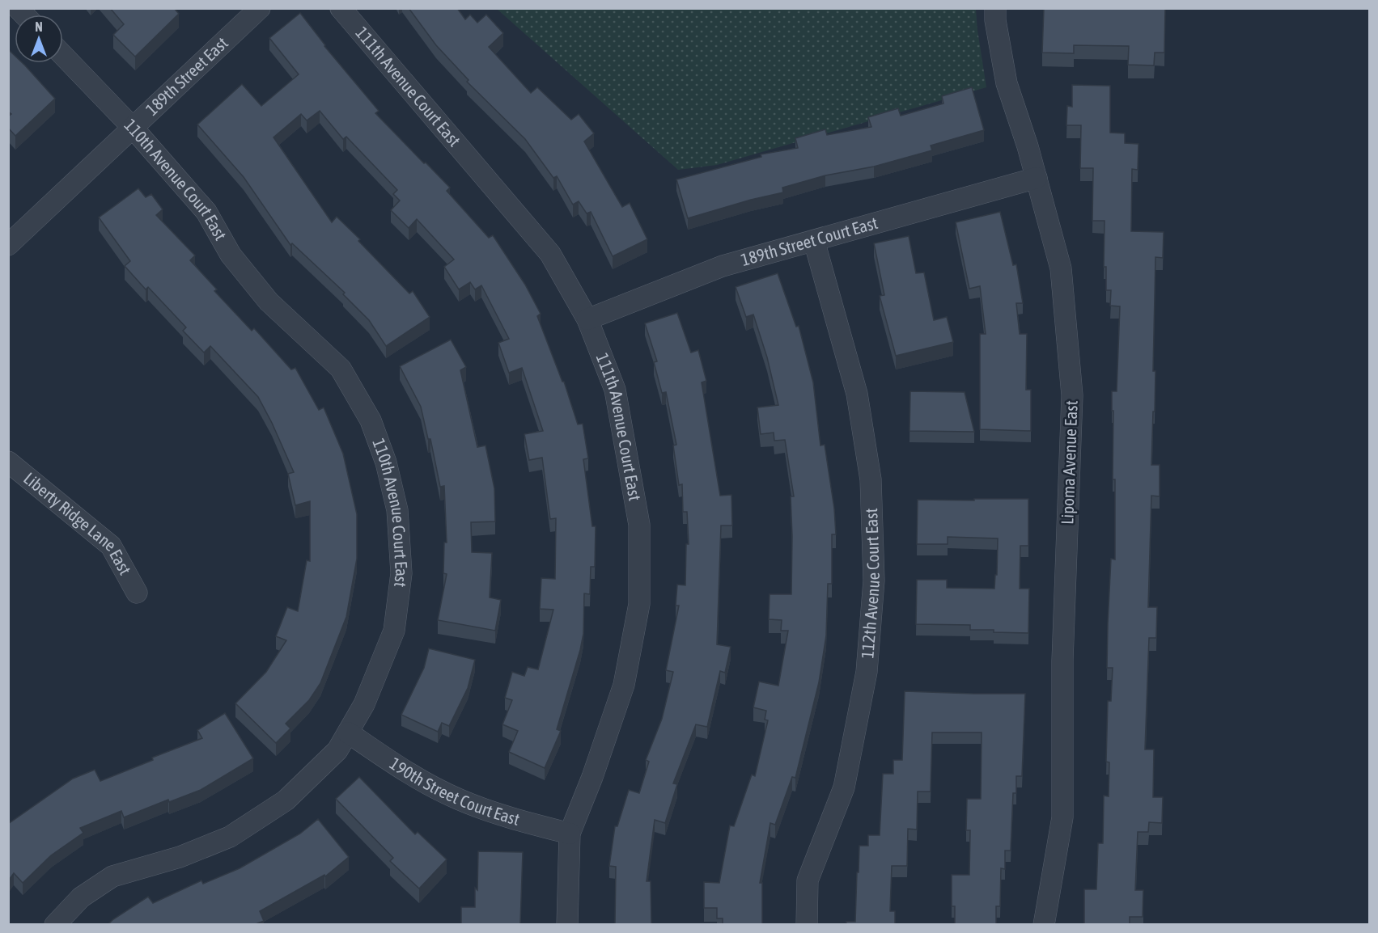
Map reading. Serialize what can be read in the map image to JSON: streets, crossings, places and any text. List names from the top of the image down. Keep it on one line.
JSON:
{"streets":{"street":["189th Street East","111th Avenue Court East","110th Avenue Court East","189th Street Court East","Lipoma Avenue East","Liberty Ridge Lane East","112th Avenue Court East","190th Street Court East"]},"crossings":[["189th Street East","110th Avenue Court East"],["111th Avenue Court East","189th Street Court East"],["111th Avenue Court East","190th Street Court East"],["110th Avenue Court East","190th Street Court East"],["189th Street Court East","Lipoma Avenue East"],["189th Street Court East","112th Avenue Court East"]],"north":"top"}
